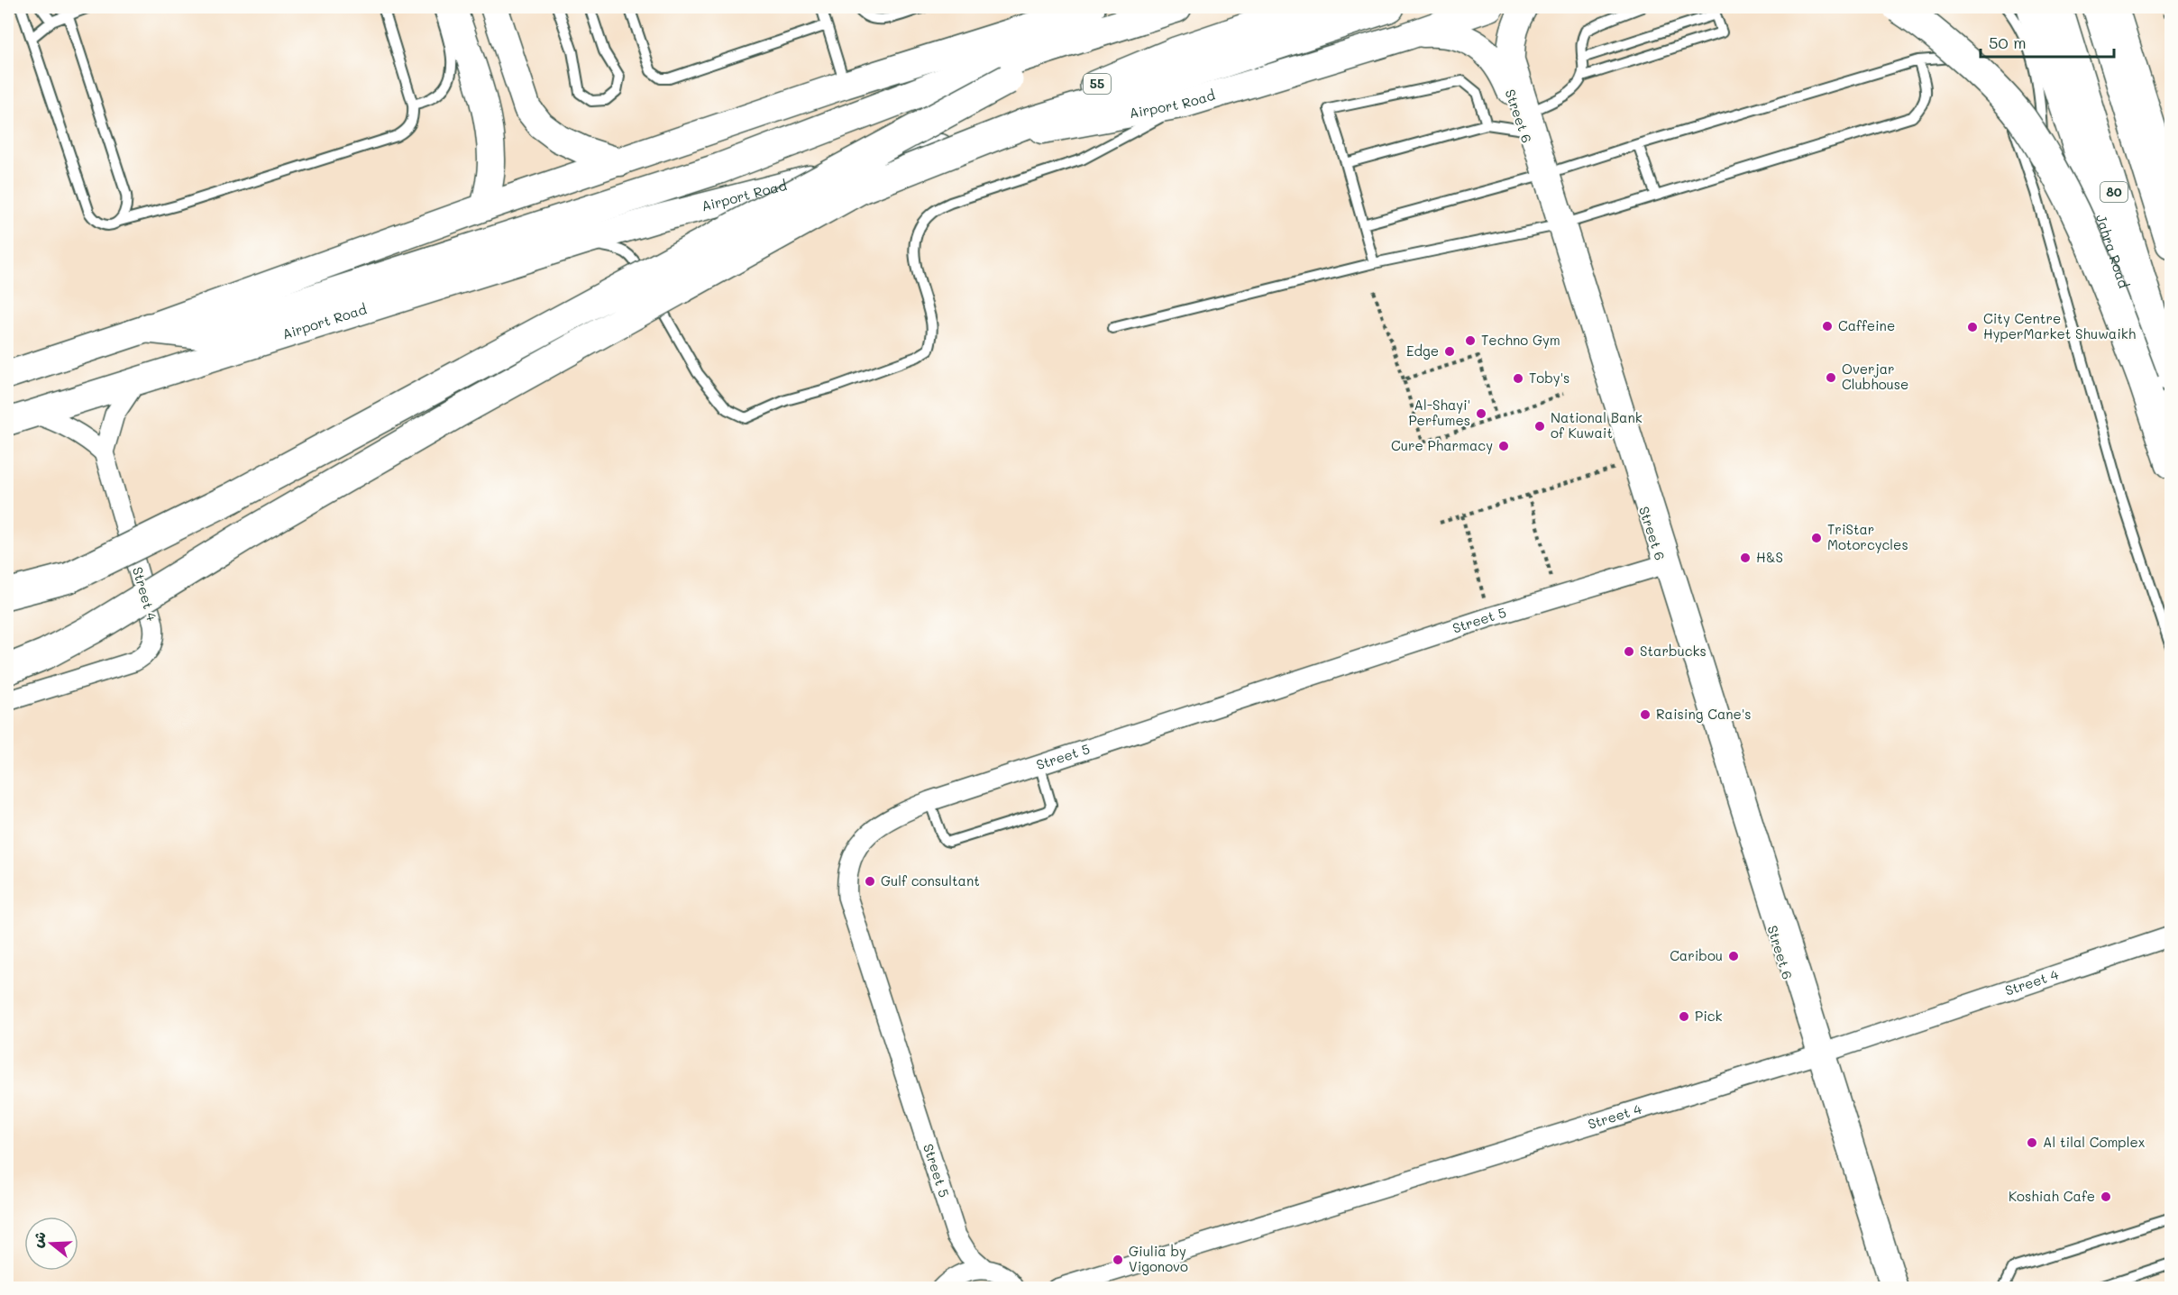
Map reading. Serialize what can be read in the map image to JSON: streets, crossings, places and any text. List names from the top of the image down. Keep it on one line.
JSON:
{"streets":{"main road":["55","Airport Road","Street 6","80","Jahra Road"],"street":["Street 4","Street 5"]},"crossings":[["Airport Road","Street 6"],["Street 6","Street 4"],["Street 6","Street 5"]],"places":["Caffeine","City Centre HyperMarket Shuwaikh","Techno Gym","Edge","Overjar Clubhouse","Toby's","Al-Shayi' Perfumes","National Bank of Kuwait","Cure Pharmacy","TriStar Motorcycles","H&S","Starbucks","Raising Cane's","Gulf consultant","Caribou","Pick","Al tilal Complex","Koshiah Cafe","Giulia by Vigonovo"],"scale_bar":"50 m","north":"left"}
